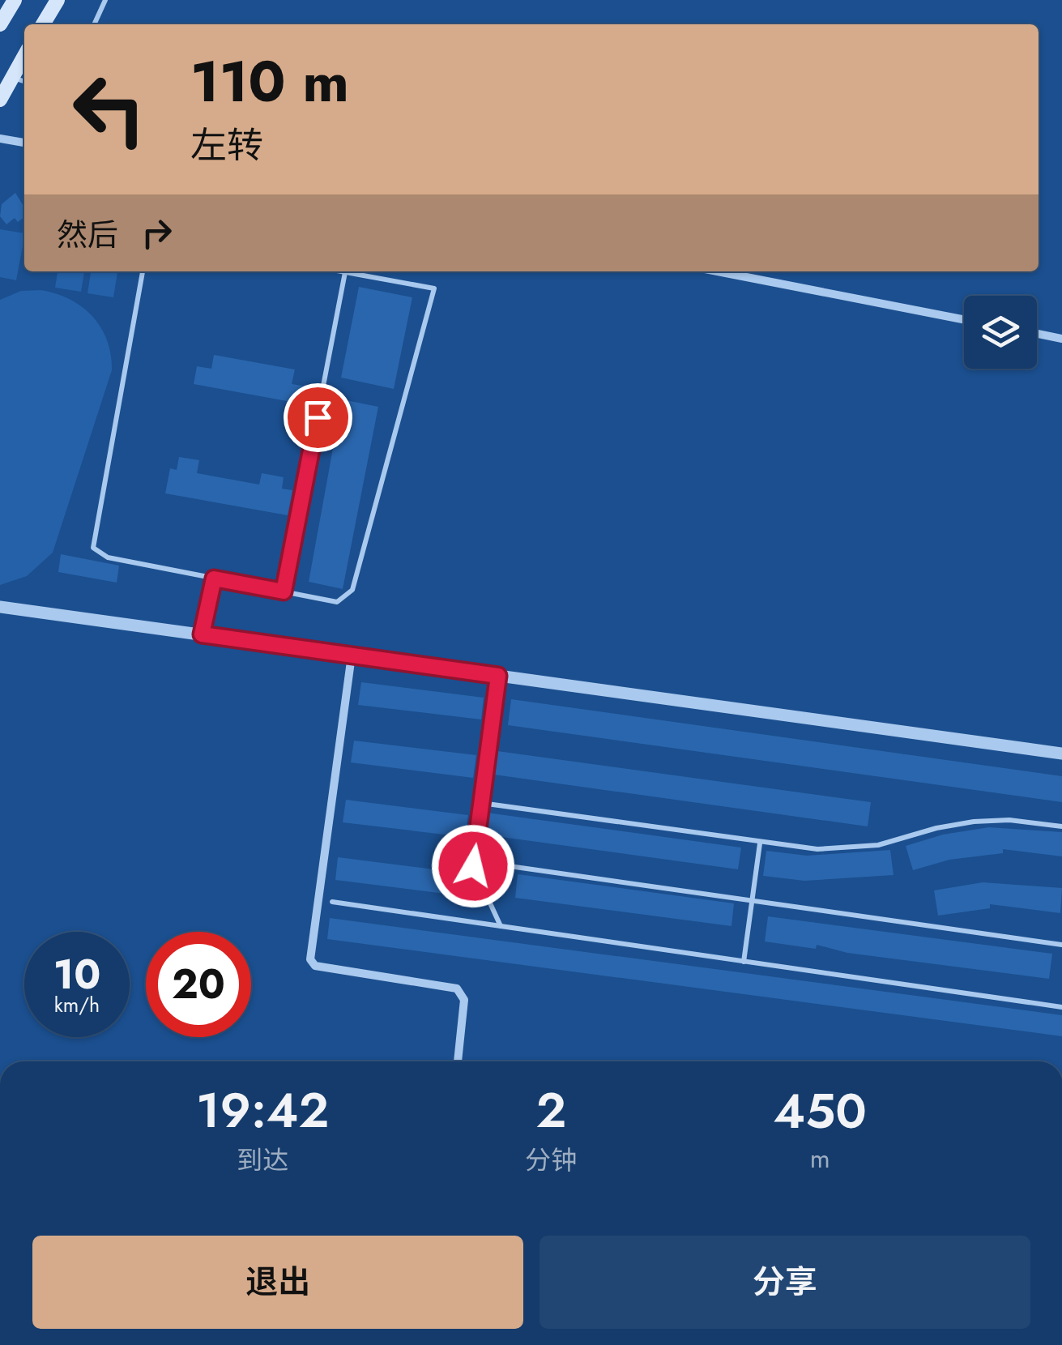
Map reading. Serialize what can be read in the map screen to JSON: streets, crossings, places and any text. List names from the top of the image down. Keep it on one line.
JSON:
{"page":{"turn":["110 m","左转"],"then":"然后","speed":"10 km/h","limit":"20","eta":["19:42","到达","2","分钟","450","m"],"buttons":["退出","分享"]}}
